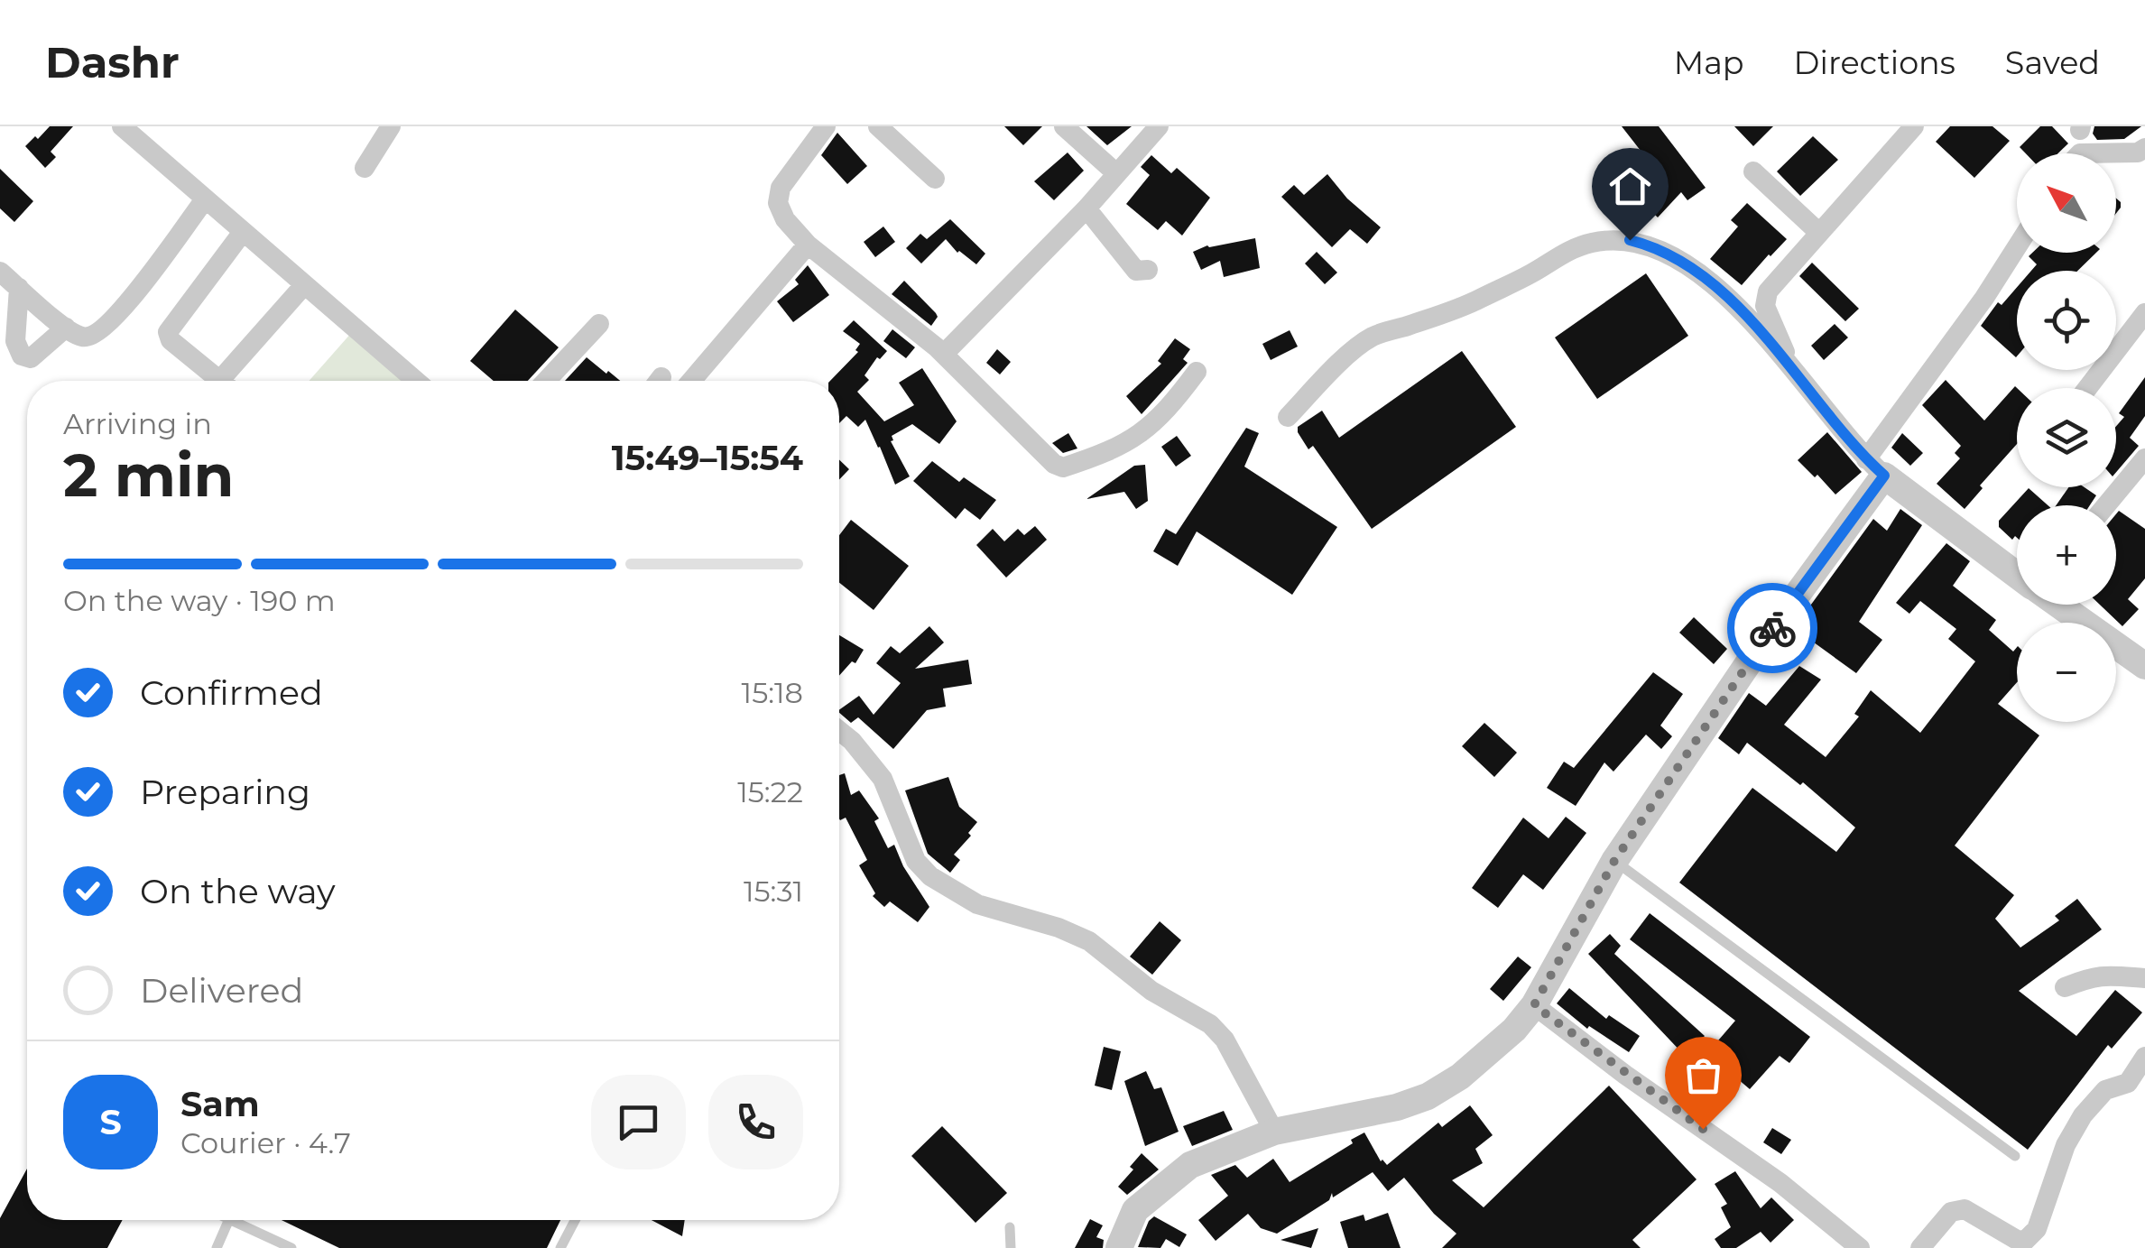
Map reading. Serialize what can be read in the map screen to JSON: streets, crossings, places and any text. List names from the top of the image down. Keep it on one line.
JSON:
{"north":"top left","page":{"header":"Dashr","nav":["Map","Directions","Saved"],"map_buttons":["+","−"],"heading":["2 min","Arriving in","15:49–15:54"],"panel":["Sam","Courier · 4.7"],"bar":"On the way · 190 m","list":[["Confirmed","15:18"],["Preparing","15:22"],["On the way","15:31"],"Delivered"],"round":"S"}}
